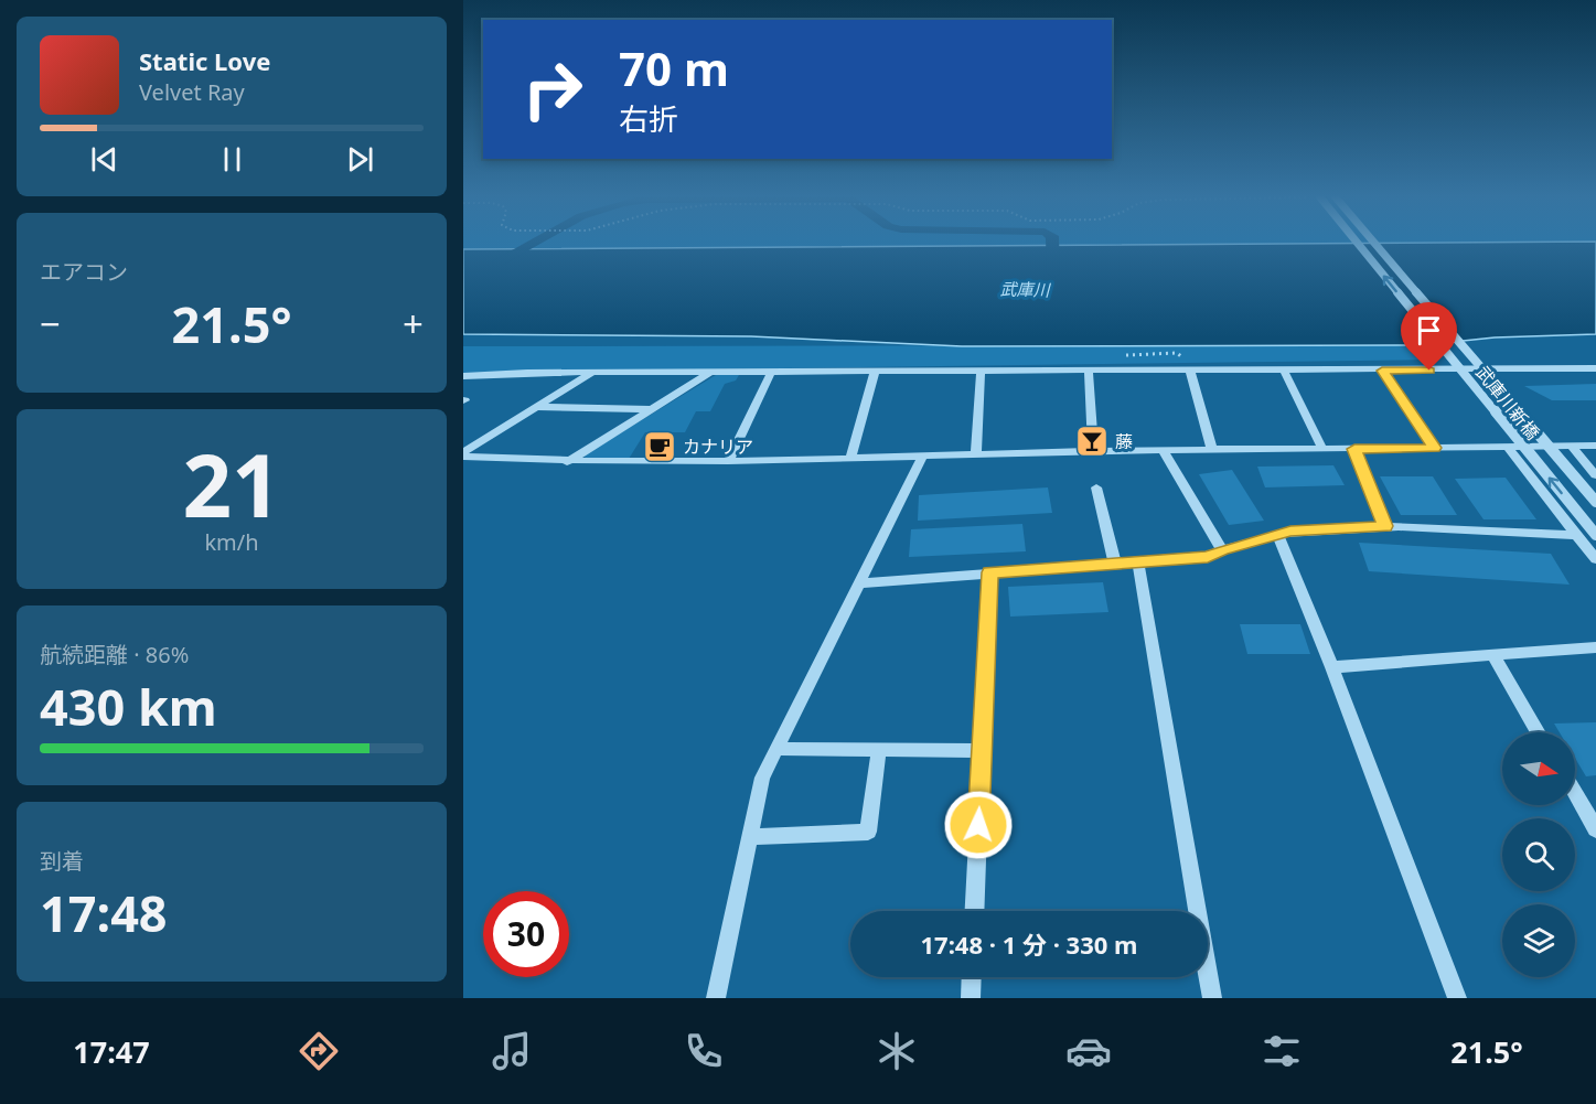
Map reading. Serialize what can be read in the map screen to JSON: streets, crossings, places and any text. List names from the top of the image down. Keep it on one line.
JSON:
{"streets":{"street":["武庫川新橋"]},"water":["武庫川"],"places":{"bar":["藤"],"cafe":["カナリア"]},"north":"right","page":{"turn":["70 m","右折"],"song":["Static Love","Velvet Ray"],"tile":["エアコン",["21","km/h"],["航続距離 · 86%","430 km"],["到着","17:48"]],"heat":["−","21.5°","+"],"limit":"30","trip":"17:48 · 1 分 · 330 m","tabs":["17:47","21.5°"]}}
